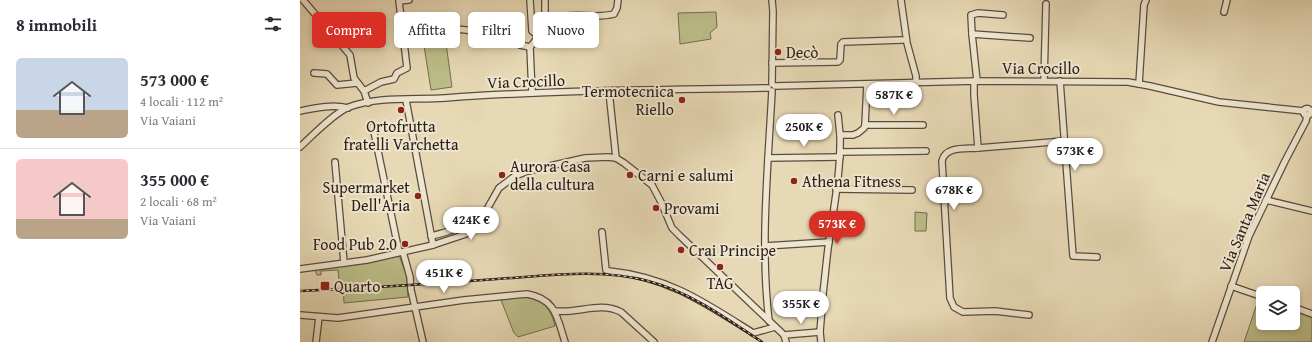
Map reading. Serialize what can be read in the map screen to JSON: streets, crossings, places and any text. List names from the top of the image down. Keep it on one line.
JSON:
{"streets":{"street":["Via Crocillo","Via Santa Maria"]},"crossings":[["Via Crocillo","Via Santa Maria"]],"places":{"other":["Decò","Termotecnica Riello","Ortofrutta fratelli Varchetta","Aurora Casa della cultura","Carni e salumi","Athena Fitness","Supermarket Dell'Aria","Provami","Food Pub 2.0","Crai Principe","TAG"],"transit":["Quarto"]},"page":{"heading":"8 immobili","chip":["Compra","Affitta","Filtri","Nuovo"],"list":[{"name":"573 000 €","note":"4 locali · 112 m² · Via Vaiani"},{"name":"355 000 €","note":"2 locali · 68 m² · Via Vaiani"}],"price":["587K €","250K €","573K €","678K €","424K €","573K €","451K €","355K €"]}}
